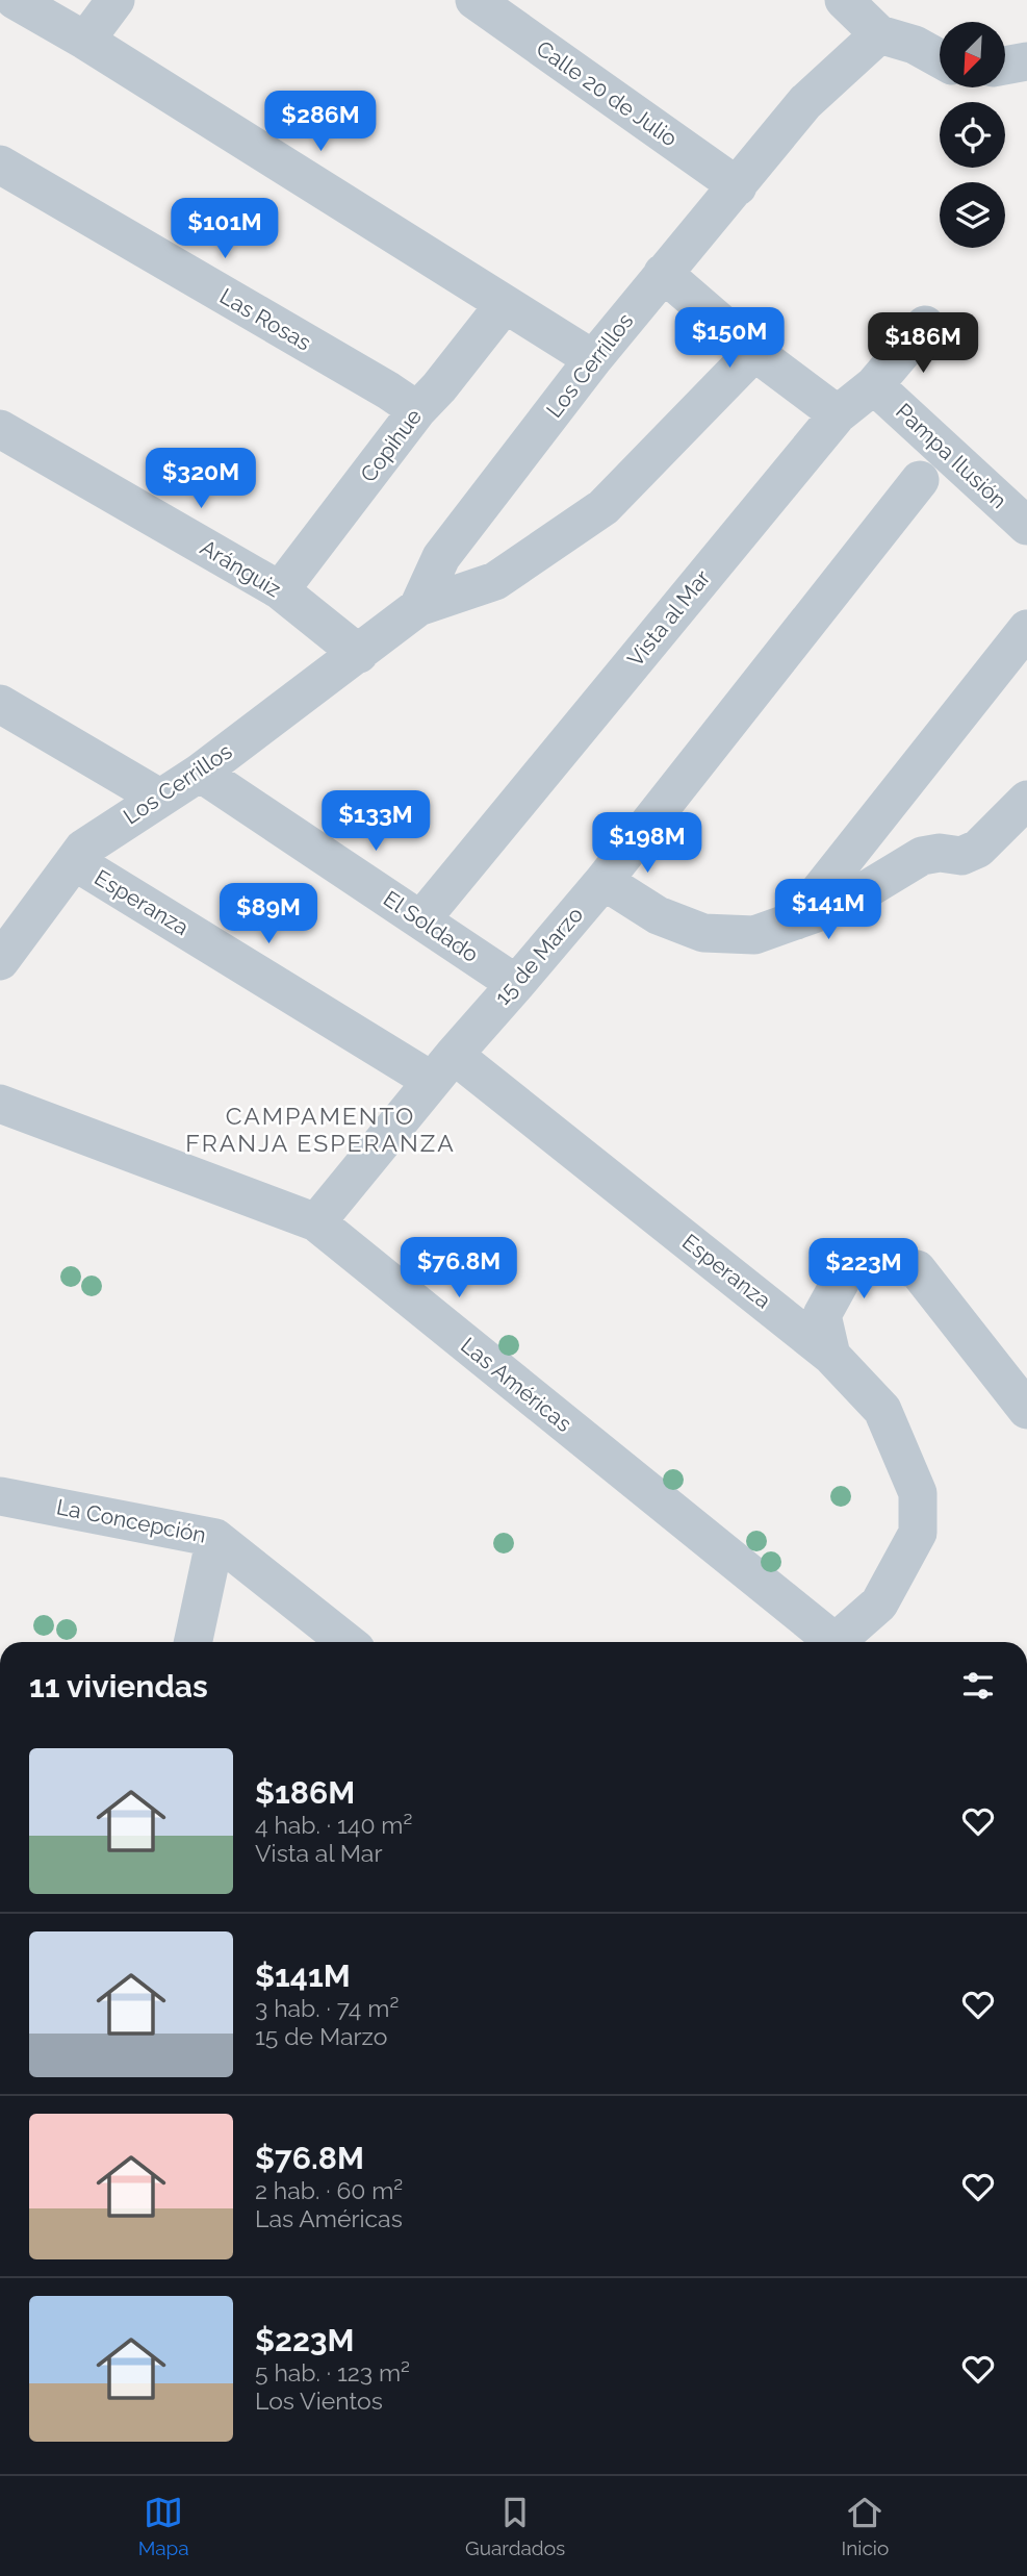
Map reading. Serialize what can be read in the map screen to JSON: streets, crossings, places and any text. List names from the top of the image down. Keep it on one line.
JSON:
{"streets":{"street":["Calle 20 de Julio","Las Rosas","Los Cerrillos","Copihue","Pampa Ilusión","Aránguiz","Vista al Mar","Esperanza","El Soldado","15 de Marzo","Las Américas","La Concepción"]},"crossings":[["Calle 20 de Julio","Los Cerrillos"],["Las Rosas","Copihue"],["Los Cerrillos","Aránguiz"],["Los Cerrillos","Esperanza"],["Los Cerrillos","El Soldado"],["Copihue","Aránguiz"],["Pampa Ilusión","Vista al Mar"],["Vista al Mar","El Soldado"],["Esperanza","15 de Marzo"],["El Soldado","15 de Marzo"],["15 de Marzo","Las Américas"]],"districts":["CAMPAMENTO FRANJA ESPERANZA"],"north":"bottom left","page":{"price":["$286M","$101M","$150M","$186M","$320M","$133M","$198M","$141M","$89M","$76.8M","$223M"],"heading":"11 viviendas","list":[{"name":"$186M","note":"4 hab. · 140 m² · Vista al Mar"},{"name":"$141M","note":"3 hab. · 74 m² · 15 de Marzo"},{"name":"$76.8M","note":"2 hab. · 60 m² · Las Américas"},{"name":"$223M","note":"5 hab. · 123 m² · Los Vientos"}],"tabs":["Mapa","Guardados","Inicio"]}}
